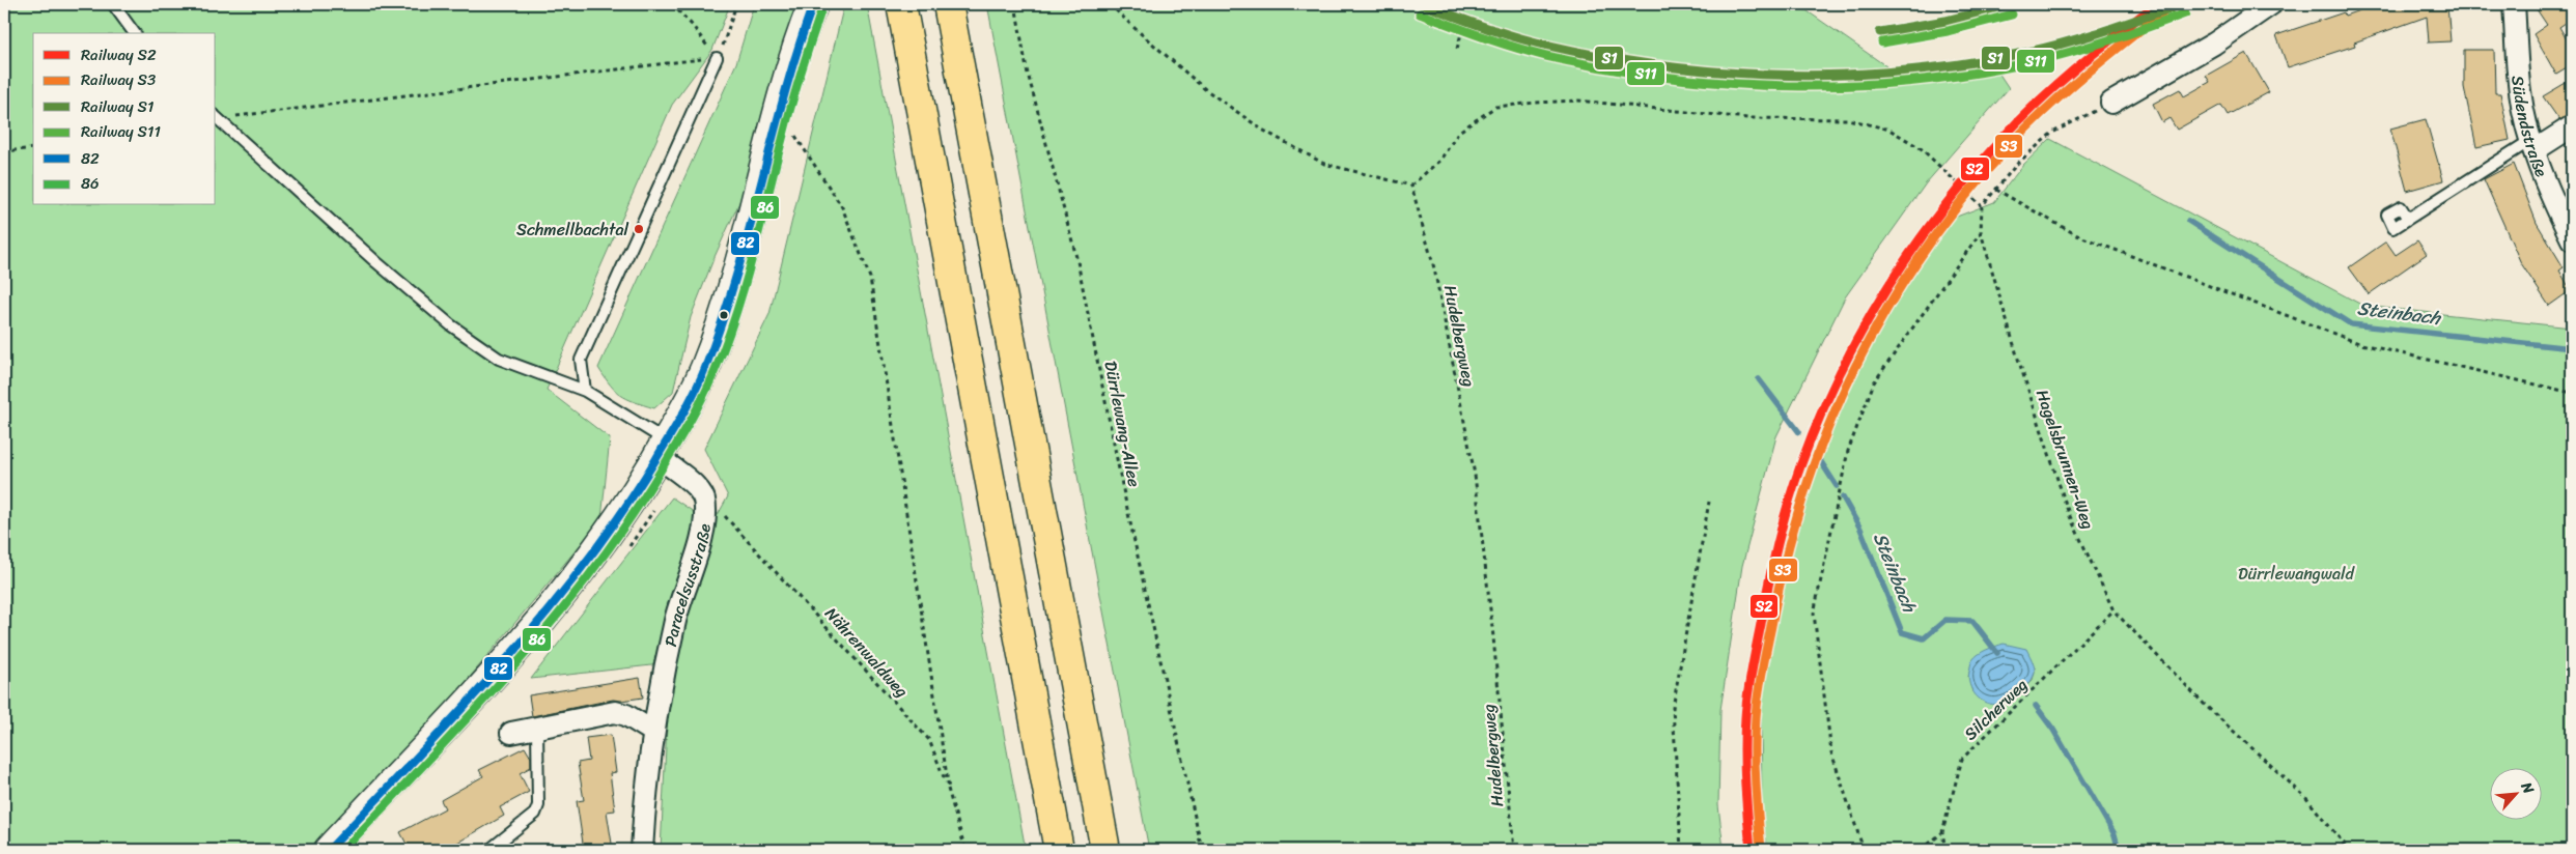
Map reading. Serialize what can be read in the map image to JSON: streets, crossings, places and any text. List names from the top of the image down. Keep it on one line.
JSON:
{"streets":{"street":["Südendstraße","Paracelsusstraße"],"path":["Hudelbergweg","Dürrlewang-Allee","Hagelsbrunnen-Weg","Nährenwaldweg","Silcherweg"]},"crossings":[["Hagelsbrunnen-Weg","Silcherweg"],["Paracelsusstraße","Nährenwaldweg"]],"water":["Steinbach"],"parks":["Dürrlewangwald"],"places":["Schmellbachtal"],"lines":["rail line S2","rail line S1","transit line 82","transit line 86","rail line S3","rail line S11"],"legend":["Railway S2","Railway S3","Railway S1","Railway S11","82","86"],"north":"top right"}
